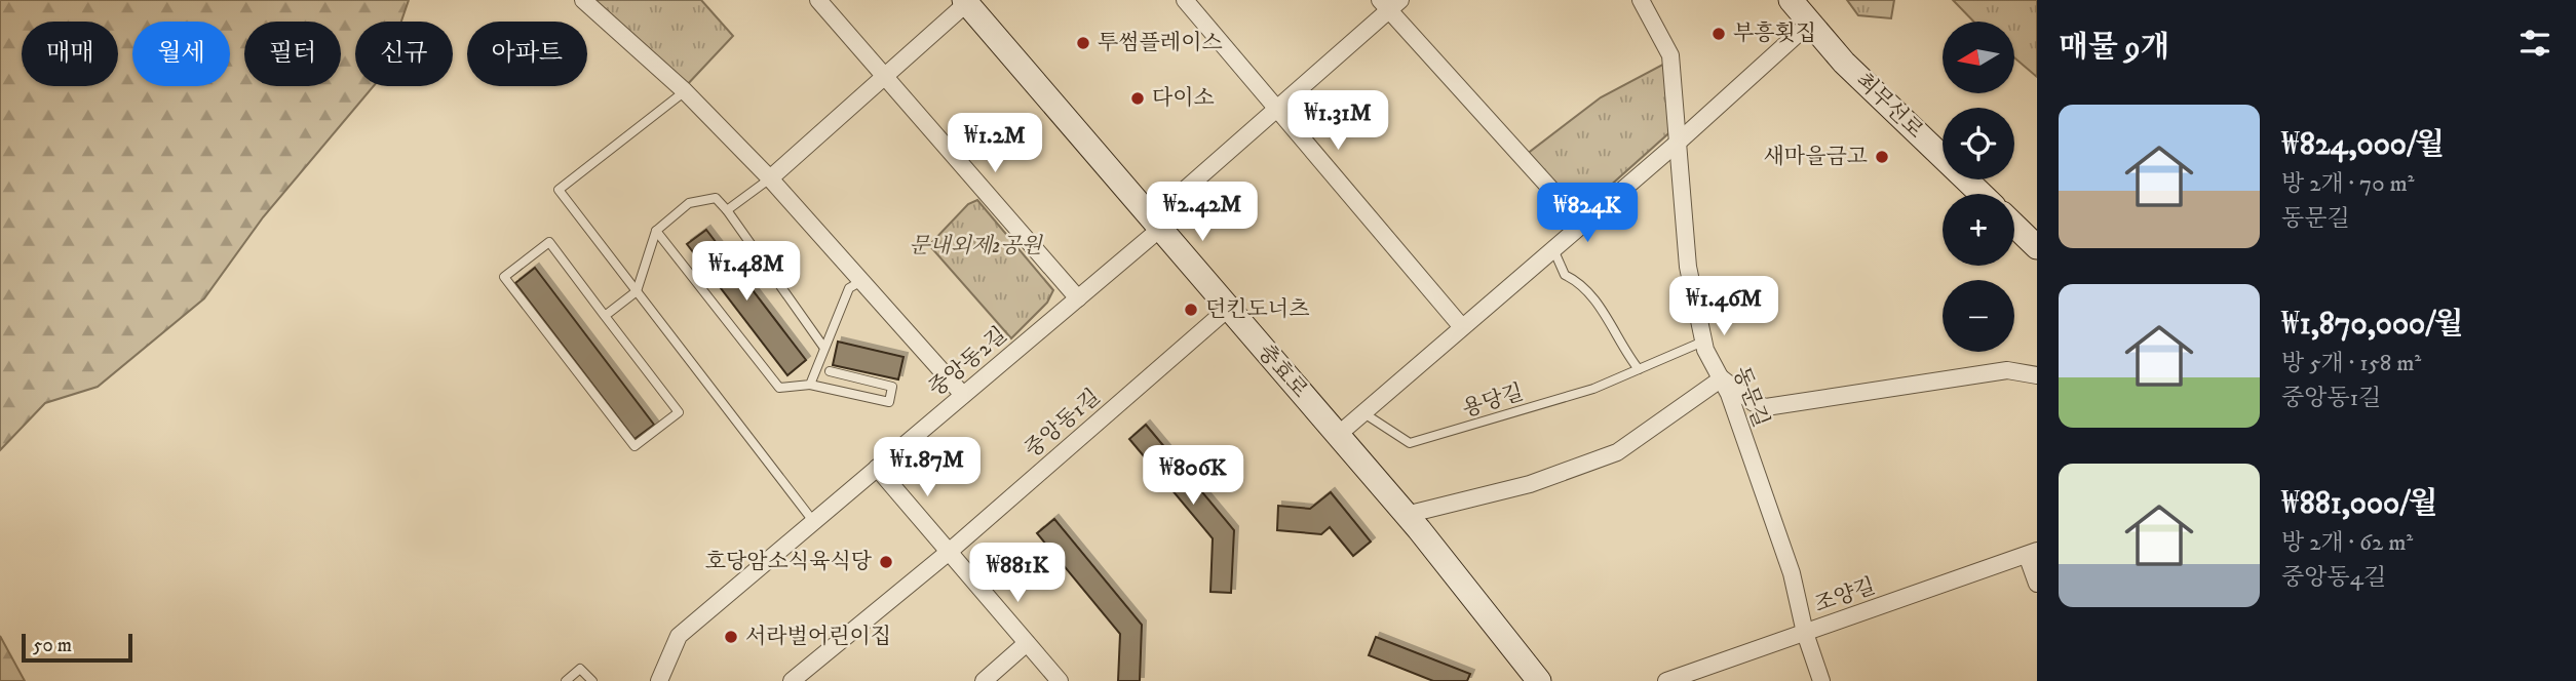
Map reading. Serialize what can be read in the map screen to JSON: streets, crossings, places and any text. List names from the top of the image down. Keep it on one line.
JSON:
{"streets":{"street":["최무선로","중앙동2길","충효로","동문길","중앙동1길","조양길"],"lane":["용당길"]},"crossings":[["중앙동2길","충효로"],["충효로","중앙동1길"],["동문길","용당길"],["동문길","조양길"]],"parks":["문내외제2공원"],"places":["부흥횟집","투썸플레이스","다이소","새마을금고","던킨도너츠","호당암소식육식당","서라벌어린이집"],"scale_bar":"50 m","north":"left","page":{"heading":"매물 9개","map_buttons":["+","−"],"chip":["매매","월세","필터","신규","아파트"],"list":[{"name":"₩824,000/월","note":"방 2개 · 70 m² · 동문길"},{"name":"₩1,870,000/월","note":"방 5개 · 158 m² · 중앙동1길"},{"name":"₩881,000/월","note":"방 2개 · 62 m² · 중앙동4길"}],"price":["₩1.31M","₩1.2M","₩2.42M","₩824K","₩1.48M","₩1.46M","₩1.87M","₩806K","₩881K"],"scale":"50 m"}}
